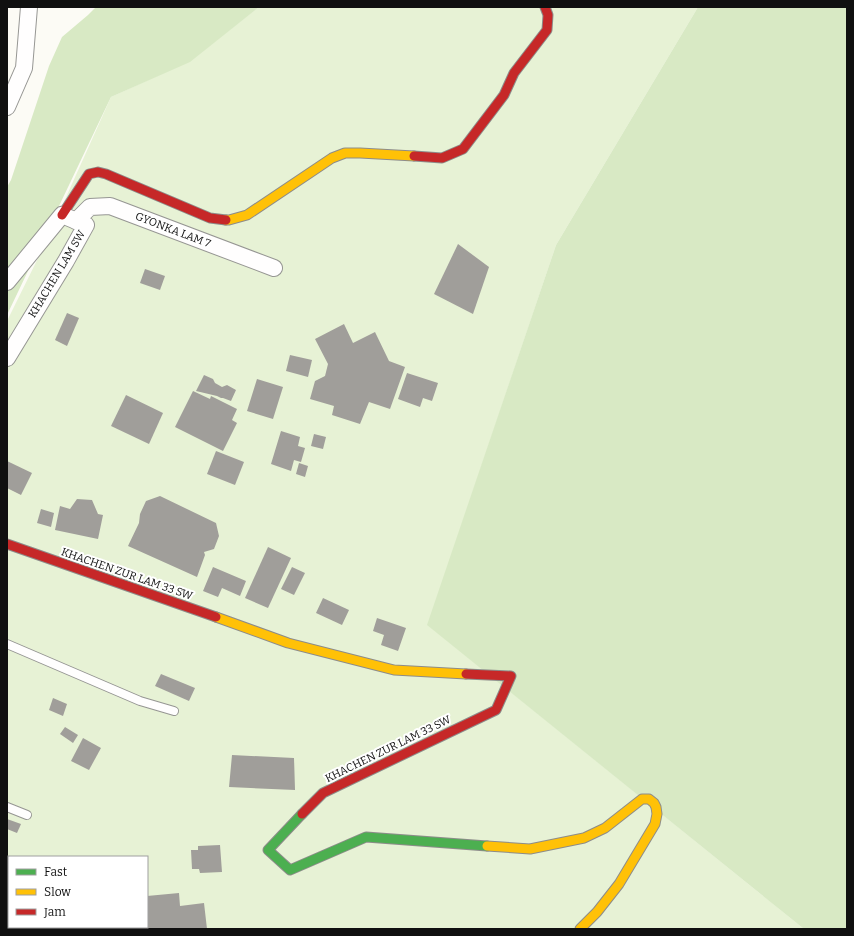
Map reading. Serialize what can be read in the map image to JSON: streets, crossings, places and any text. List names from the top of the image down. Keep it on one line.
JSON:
{"streets":{"street":["GYONKA LAM 7","KHACHEN LAM SW","KHACHEN ZUR LAM 33 SW"]},"crossings":[["GYONKA LAM 7","KHACHEN LAM SW"]],"legend":["Fast","Slow","Jam"]}
